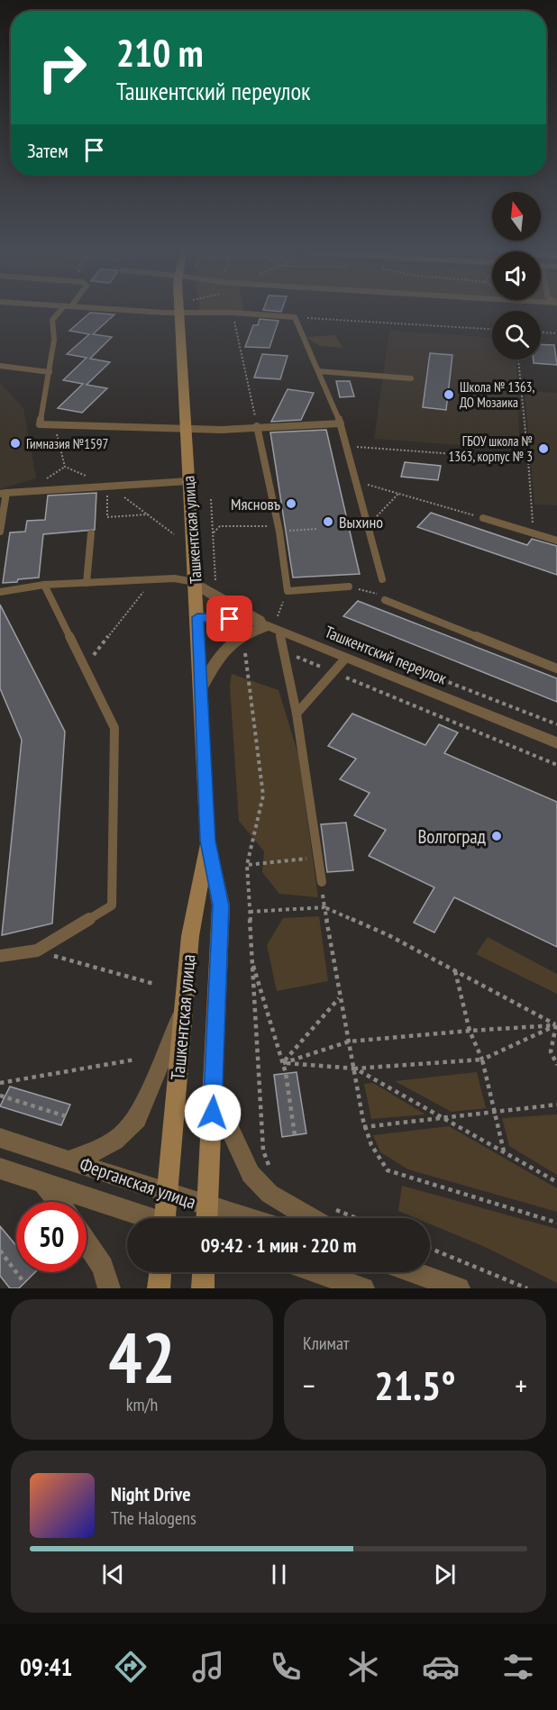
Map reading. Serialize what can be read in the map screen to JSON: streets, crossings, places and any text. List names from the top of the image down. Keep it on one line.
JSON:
{"streets":{"main road":["Ташкентская улица"],"street":["Ташкентский переулок","Ферганская улица"]},"crossings":[["Ташкентская улица","Ташкентский переулок"],["Ташкентская улица","Ферганская улица"]],"places":["Школа № 1363, ДО Мозаика","Гимназия №1597","ГБОУ школа № 1363, корпус № 3","Мясновъ","Выхино","Волгоград"],"north":"top","page":{"turn":["210 m","Ташкентский переулок"],"then":"Затем","limit":"50","trip":"09:42 · 1 мин · 220 m","tile":[["42","km/h"],"Климат"],"heat":["−","21.5°","+"],"song":["Night Drive","The Halogens"],"tabs":"09:41"}}
